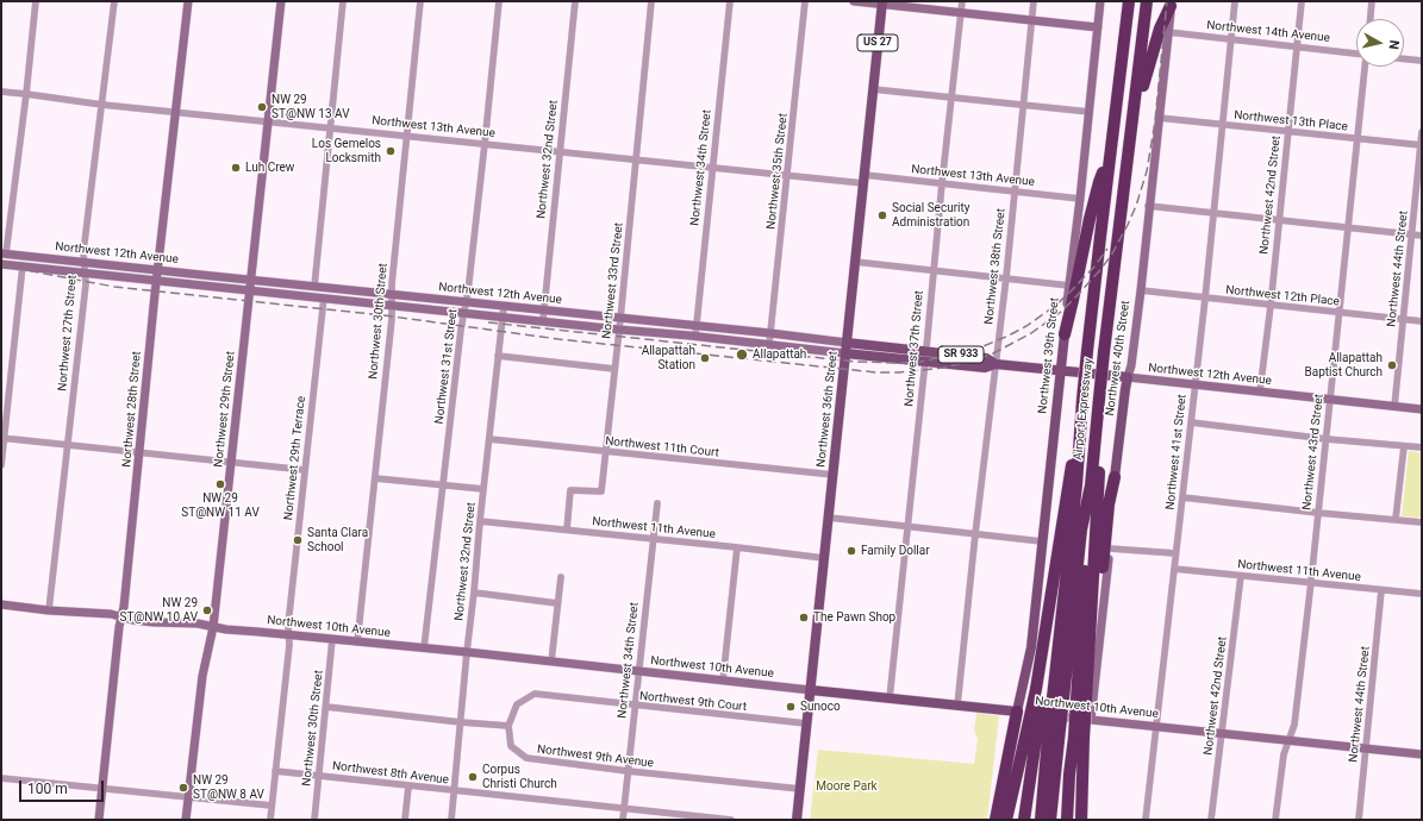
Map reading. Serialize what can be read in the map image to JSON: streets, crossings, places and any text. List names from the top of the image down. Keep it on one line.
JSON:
{"streets":{"highway":["Airport Expressway"],"main road":["US 27","Northwest 12th Avenue","SR 933","Northwest 39th Street","Northwest 40th Street","Northwest 36th Street","Northwest 10th Avenue"],"street":["Northwest 14th Avenue","Northwest 13th Place","Northwest 13th Avenue","Northwest 32nd Street","Northwest 34th Street","Northwest 35th Street","Northwest 42nd Street","Northwest 38th Street","Northwest 44th Street","Northwest 33rd Street","Northwest 12th Place","Northwest 30th Street","Northwest 27th Street","Northwest 37th Street","Northwest 31st Street","Northwest 28th Street","Northwest 29th Street","Northwest 11th Court","Northwest 41st Street","Northwest 43rd Street","Northwest 29th Terrace","Northwest 11th Avenue","Northwest 9th Court","Northwest 9th Avenue","Northwest 8th Avenue"]},"crossings":[["Northwest 14th Avenue","Northwest 42nd Street"],["Northwest 14th Avenue","Northwest 40th Street"],["Northwest 14th Avenue","Northwest 41st Street"],["Northwest 13th Place","Northwest 42nd Street"],["Northwest 13th Place","Northwest 44th Street"],["Northwest 13th Place","Northwest 40th Street"],["Northwest 13th Place","Northwest 41st Street"],["Northwest 13th Place","Northwest 43rd Street"],["Northwest 13th Avenue","Northwest 32nd Street"],["Northwest 13th Avenue","Northwest 34th Street"],["Northwest 13th Avenue","Northwest 35th Street"],["Northwest 13th Avenue","Northwest 38th Street"],["Northwest 13th Avenue","Northwest 33rd Street"],["Northwest 13th Avenue","Northwest 30th Street"],["Northwest 13th Avenue","Northwest 27th Street"],["Northwest 13th Avenue","Northwest 37th Street"],["Northwest 13th Avenue","Northwest 39th Street"],["Northwest 13th Avenue","Northwest 31st Street"],["Northwest 13th Avenue","Northwest 28th Street"],["Northwest 13th Avenue","Northwest 29th Street"],["Northwest 13th Avenue","Northwest 36th Street"],["Northwest 32nd Street","Northwest 12th Avenue"],["Northwest 32nd Street","Northwest 11th Court"],["Northwest 32nd Street","Northwest 11th Avenue"],["Northwest 32nd Street","Northwest 10th Avenue"],["Northwest 32nd Street","Northwest 8th Avenue"],["Northwest 34th Street","Northwest 12th Avenue"],["Northwest 34th Street","Northwest 11th Avenue"],["Northwest 34th Street","Northwest 10th Avenue"],["Northwest 34th Street","Northwest 9th Court"],["Northwest 34th Street","Northwest 9th Avenue"],["Northwest 34th Street","Northwest 8th Avenue"],["Northwest 35th Street","Northwest 12th Avenue"],["Northwest 42nd Street","Northwest 12th Avenue"],["Northwest 42nd Street","Northwest 12th Place"],["Northwest 42nd Street","Northwest 11th Avenue"],["Northwest 42nd Street","Northwest 10th Avenue"],["Northwest 12th Avenue","Northwest 38th Street"],["Northwest 12th Avenue","Northwest 44th Street"],["Northwest 12th Avenue","Northwest 33rd Street"],["Northwest 12th Avenue","Northwest 30th Street"],["Northwest 12th Avenue","Northwest 27th Street"],["Northwest 12th Avenue","Northwest 37th Street"],["Northwest 12th Avenue","Northwest 39th Street"],["Northwest 12th Avenue","Northwest 40th Street"],["Northwest 12th Avenue","Northwest 31st Street"],["Northwest 12th Avenue","Northwest 28th Street"],["Northwest 12th Avenue","Northwest 29th Street"],["Northwest 12th Avenue","Northwest 36th Street"],["Northwest 12th Avenue","Northwest 41st Street"],["Northwest 12th Avenue","Northwest 43rd Street"],["Northwest 12th Avenue","Northwest 29th Terrace"],["Northwest 38th Street","Northwest 10th Avenue"],["Northwest 44th Street","Northwest 12th Place"],["Northwest 44th Street","Northwest 11th Avenue"],["Northwest 44th Street","Northwest 10th Avenue"],["Northwest 33rd Street","Northwest 11th Court"],["Northwest 33rd Street","Northwest 11th Avenue"],["Northwest 12th Place","Northwest 40th Street"],["Northwest 12th Place","Northwest 41st Street"],["Northwest 12th Place","Northwest 43rd Street"],["Northwest 30th Street","Northwest 10th Avenue"],["Northwest 30th Street","Northwest 8th Avenue"],["Northwest 27th Street","Northwest 10th Avenue"],["Northwest 37th Street","Northwest 10th Avenue"],["Northwest 39th Street","Northwest 10th Avenue"],["Northwest 40th Street","Northwest 10th Avenue"],["Northwest 31st Street","Northwest 10th Avenue"],["Northwest 28th Street","Northwest 10th Avenue"],["Northwest 29th Street","Northwest 10th Avenue"],["Northwest 36th Street","Northwest 11th Court"],["Northwest 36th Street","Northwest 11th Avenue"],["Northwest 36th Street","Northwest 10th Avenue"],["Northwest 36th Street","Northwest 9th Court"],["Northwest 36th Street","Northwest 9th Avenue"],["Northwest 41st Street","Northwest 11th Avenue"],["Northwest 41st Street","Northwest 10th Avenue"],["Northwest 43rd Street","Northwest 11th Avenue"],["Northwest 43rd Street","Northwest 10th Avenue"],["Northwest 29th Terrace","Northwest 10th Avenue"],["Northwest 29th Terrace","Northwest 8th Avenue"],["Northwest 9th Court","Northwest 9th Avenue"]],"parks":["Moore Park"],"places":["NW 29 ST@NW 13 AV","Los Gemelos Locksmith","Luh Crew","Social Security Administration","Allapattah","Allapattah Station","Allapattah Baptist Church","NW 29 ST@NW 11 AV","Santa Clara School","Family Dollar","NW 29 ST@NW 10 AV","The Pawn Shop","Sunoco","Corpus Christi Church","NW 29 ST@NW 8 AV"],"scale_bar":"100 m","north":"right"}
